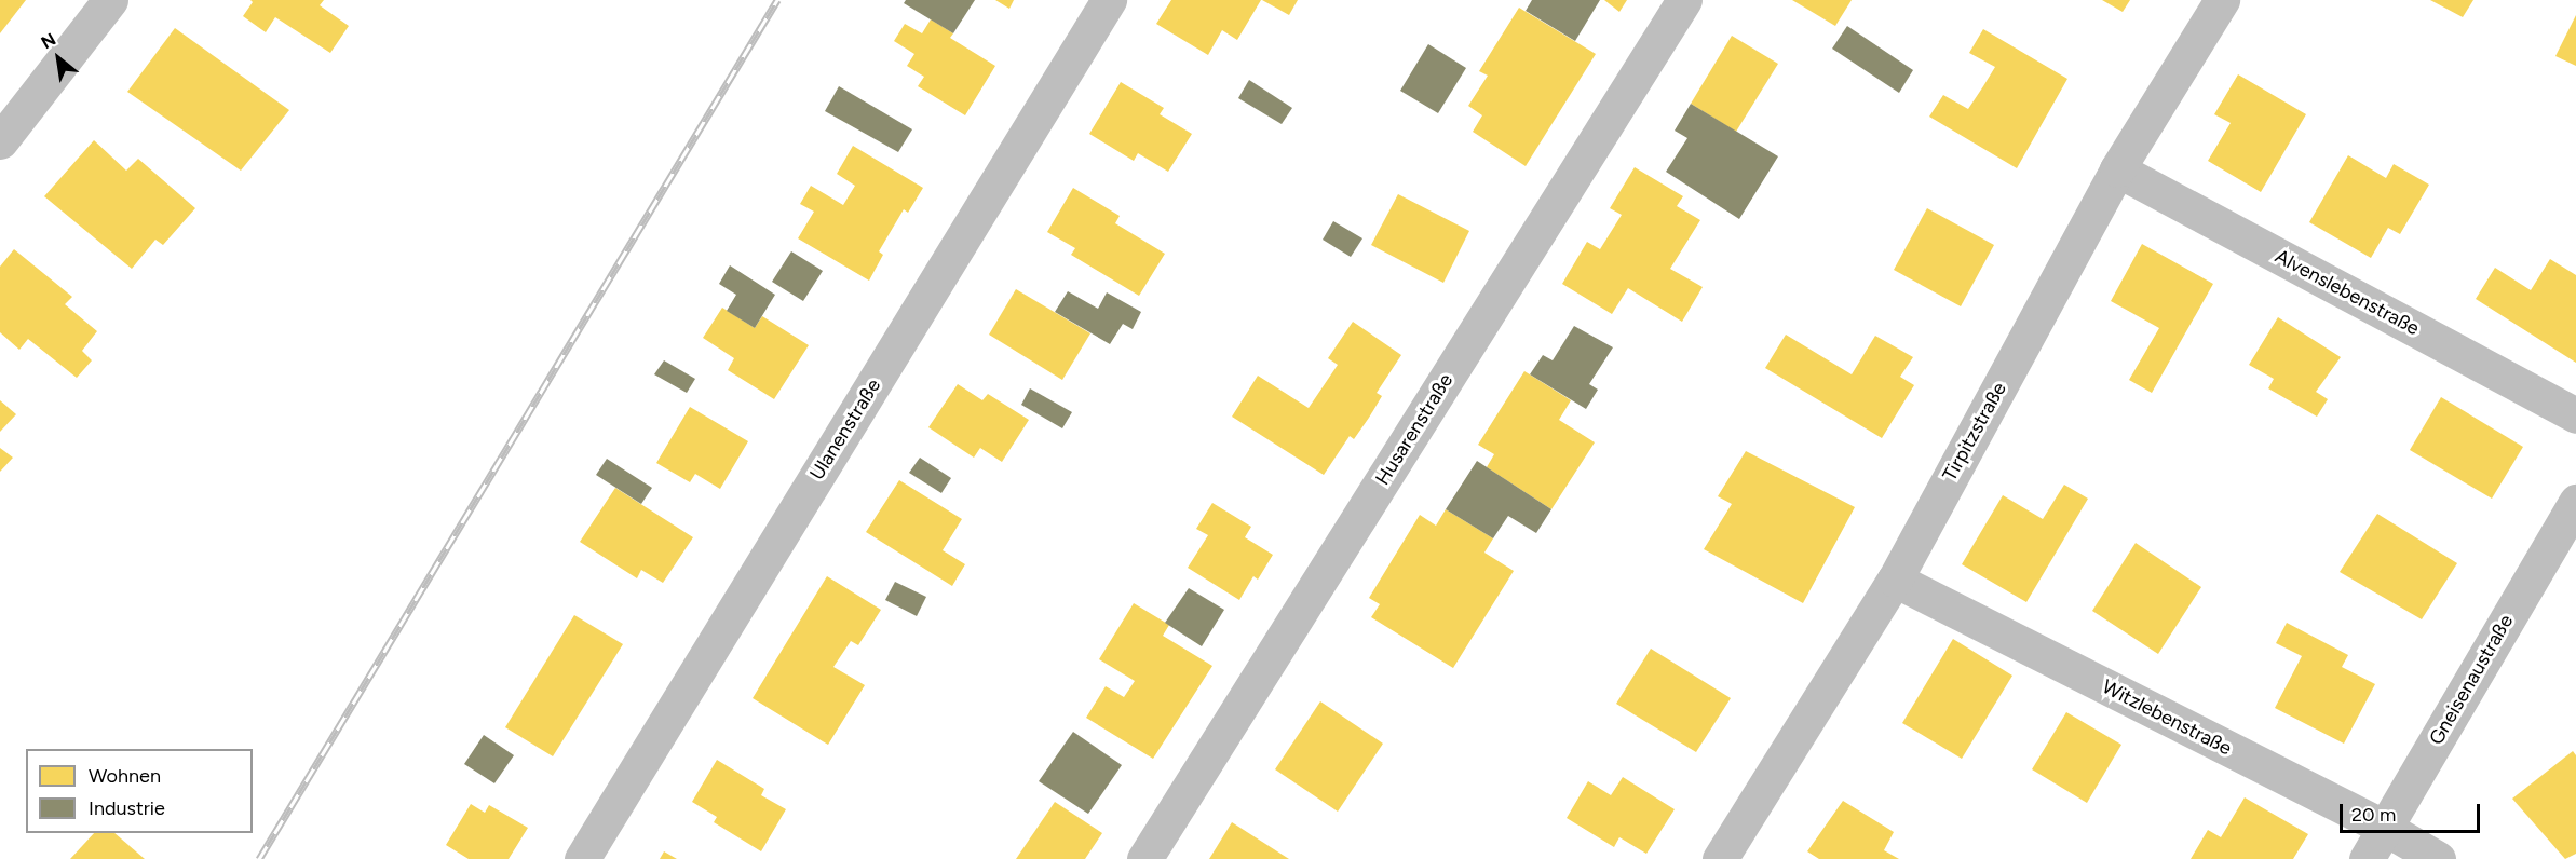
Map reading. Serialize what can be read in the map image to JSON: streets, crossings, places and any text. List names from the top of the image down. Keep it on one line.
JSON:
{"streets":{"street":["Alvenslebenstraße","Ulanenstraße","Husarenstraße","Tirpitzstraße","Gneisenaustraße","Witzlebenstraße"]},"crossings":[["Alvenslebenstraße","Tirpitzstraße"],["Tirpitzstraße","Witzlebenstraße"],["Gneisenaustraße","Witzlebenstraße"]],"legend":["Wohnen","Industrie"],"scale_bar":"20 m","north":"top left"}
